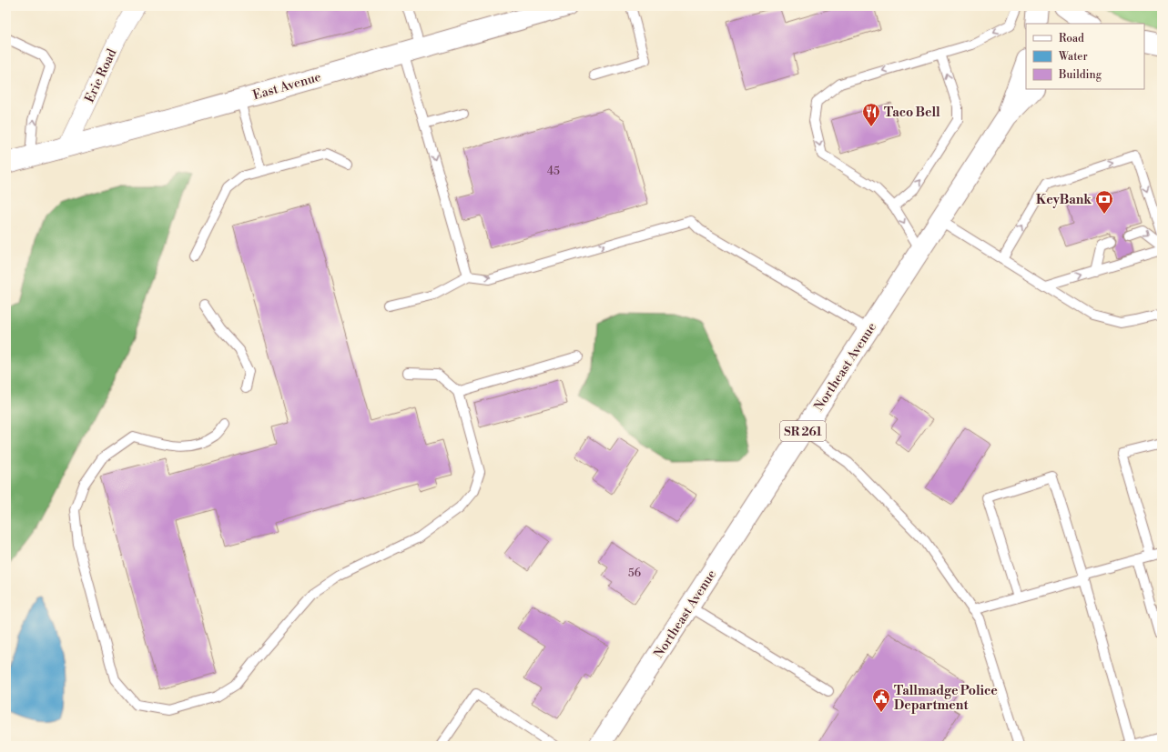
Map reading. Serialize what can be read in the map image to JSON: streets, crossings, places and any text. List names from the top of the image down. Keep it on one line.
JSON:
{"streets":{"main road":["East Avenue","Northeast Avenue","SR 261"],"street":["Erie Road"]},"crossings":[["Erie Road","East Avenue"]],"places":{"restaurant":["Taco Bell"],"bank":["KeyBank"],"public building":["Tallmadge Police Department"]},"house_numbers":["45","56"],"legend":["Road","Water","Building"]}
